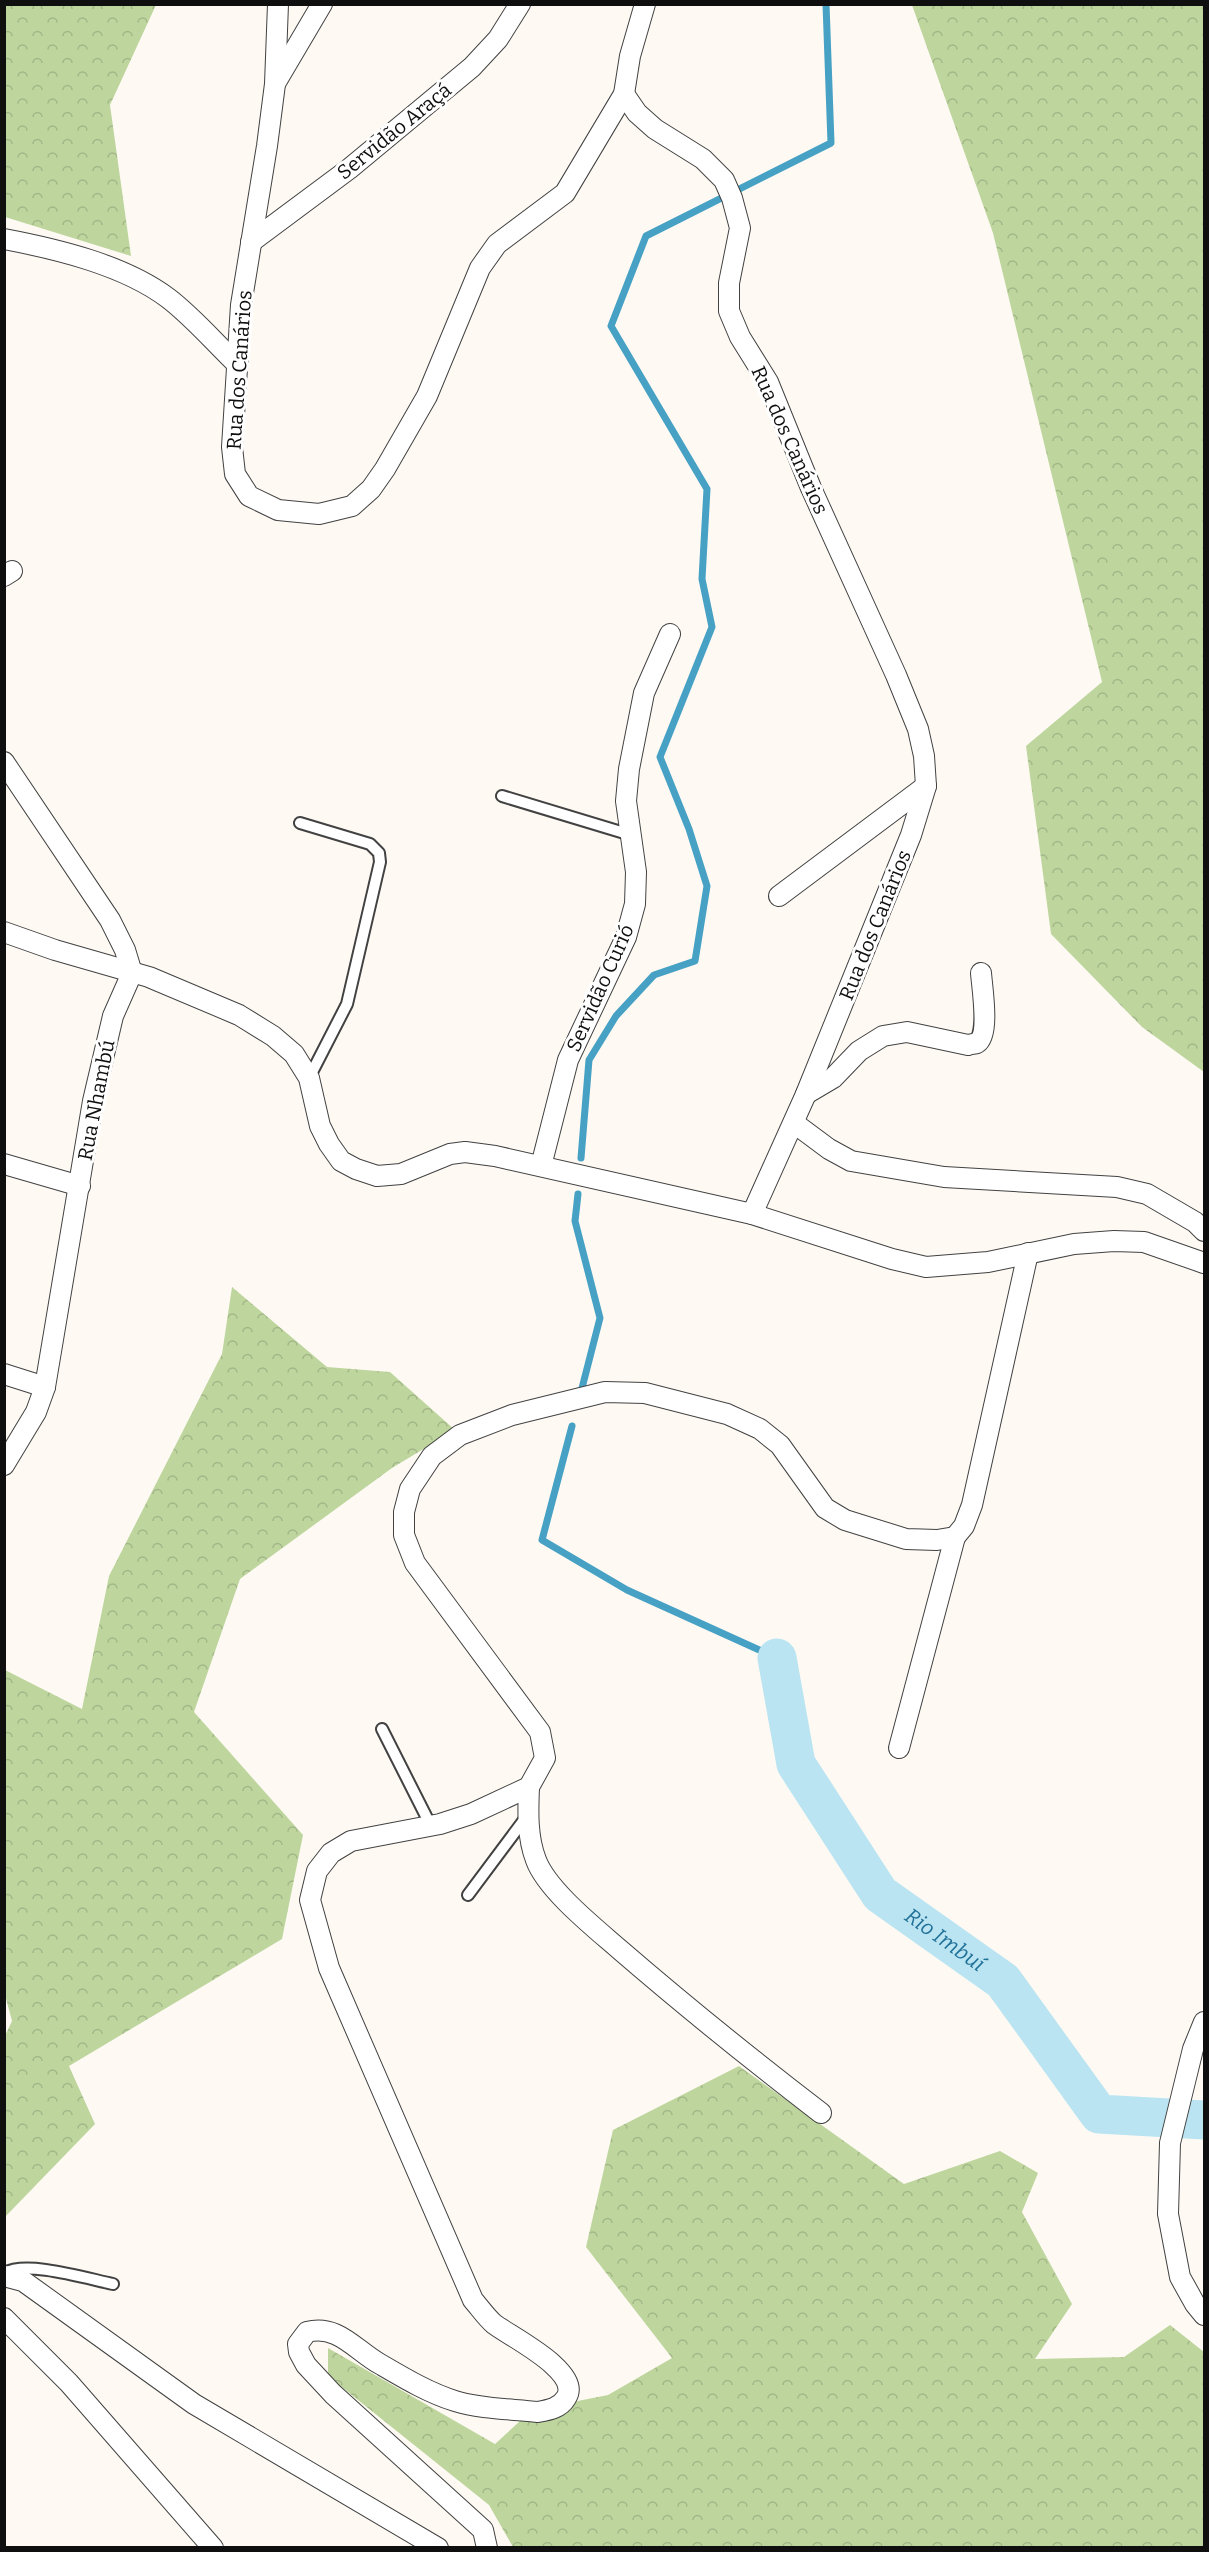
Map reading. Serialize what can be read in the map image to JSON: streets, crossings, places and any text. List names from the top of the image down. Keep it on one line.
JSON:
{"streets":{"street":["Servidão Araçá","Rua dos Canários","Servidão Curió","Rua Nhambú"]},"crossings":[["Servidão Araçá","Rua dos Canários"]],"water":["Rio Imbuí"]}
